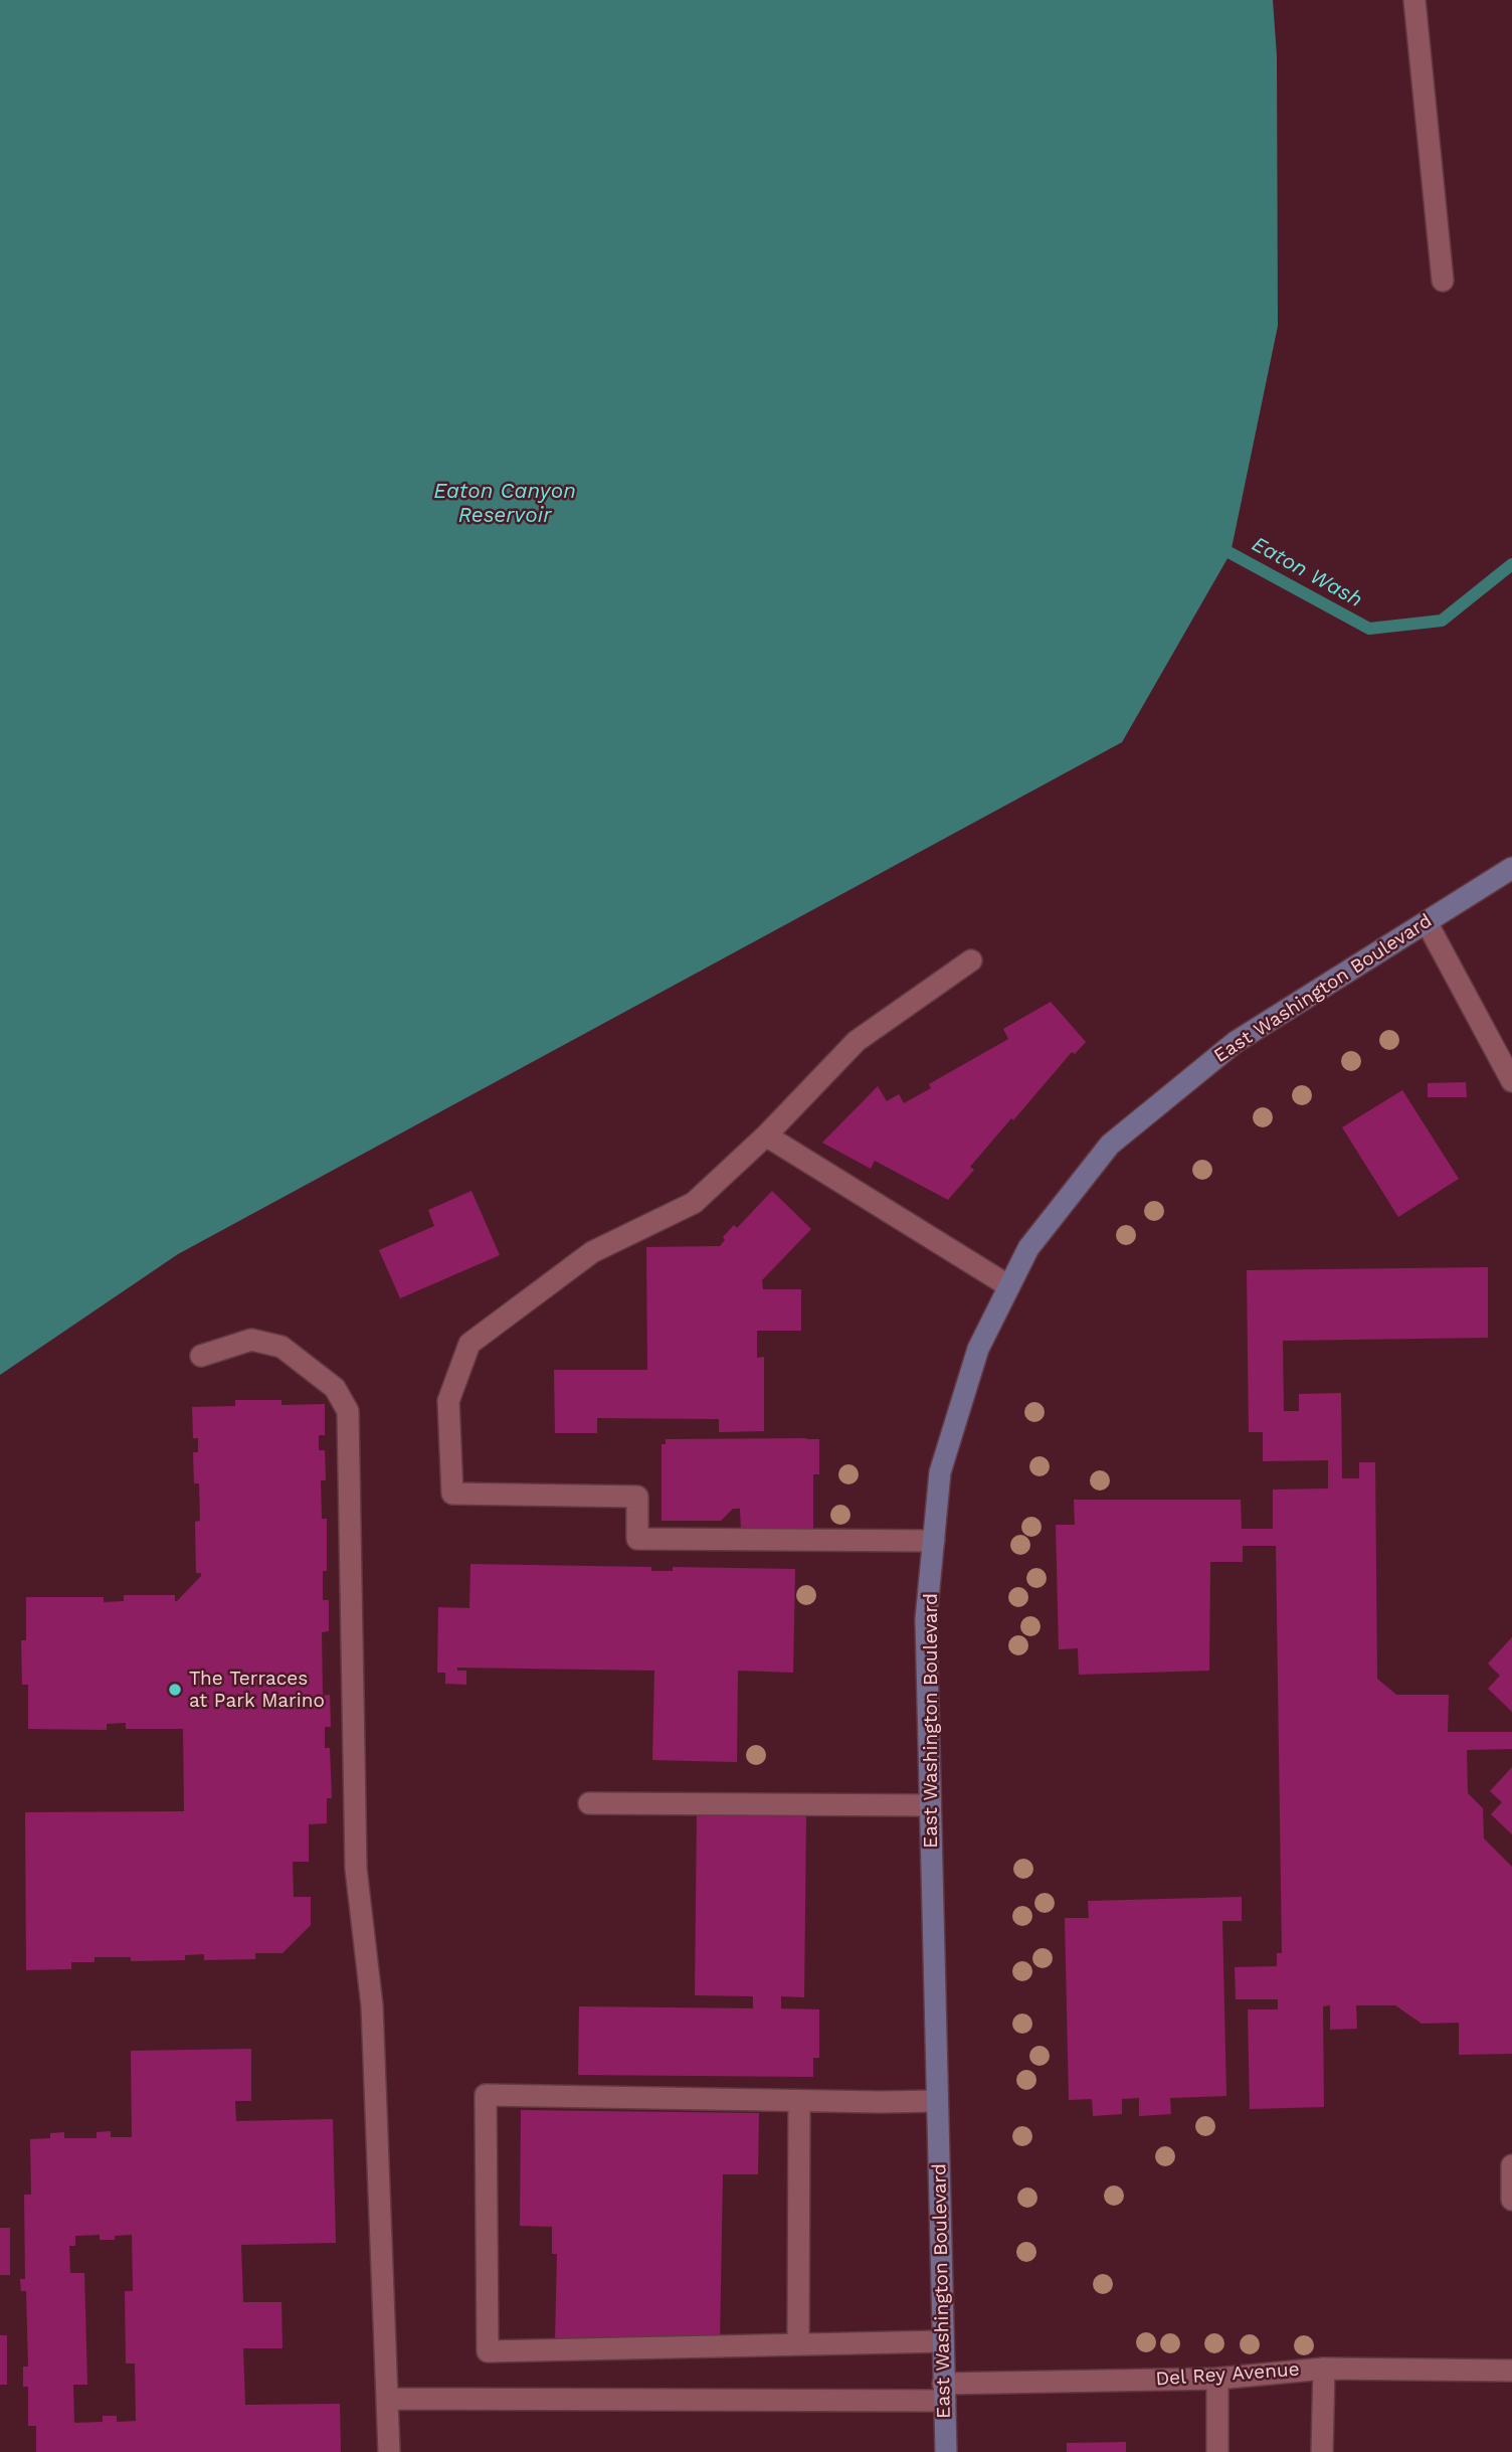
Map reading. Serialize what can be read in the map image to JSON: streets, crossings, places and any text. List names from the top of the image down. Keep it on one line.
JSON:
{"streets":{"main road":["East Washington Boulevard"],"street":["Del Rey Avenue"]},"crossings":[["East Washington Boulevard","Del Rey Avenue"]],"water":["Eaton Canyon Reservoir","Eaton Wash"],"places":["The Terraces at Park Marino"]}
